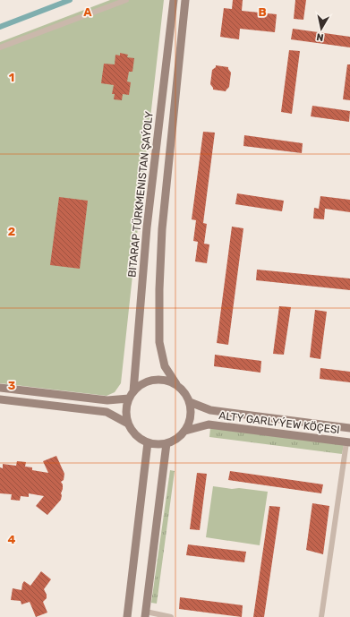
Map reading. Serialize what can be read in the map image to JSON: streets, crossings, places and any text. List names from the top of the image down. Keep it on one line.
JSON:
{"streets":{"main road":["BITARAP TÜRKMENISTAN ŞAÝOLY","ALTY GARLYÝEW KÖÇESI"]},"crossings":[["BITARAP TÜRKMENISTAN ŞAÝOLY","ALTY GARLYÝEW KÖÇESI"]],"north":"bottom","grid":{"columns":["A","B"],"rows":["1","2","3","4"]}}
